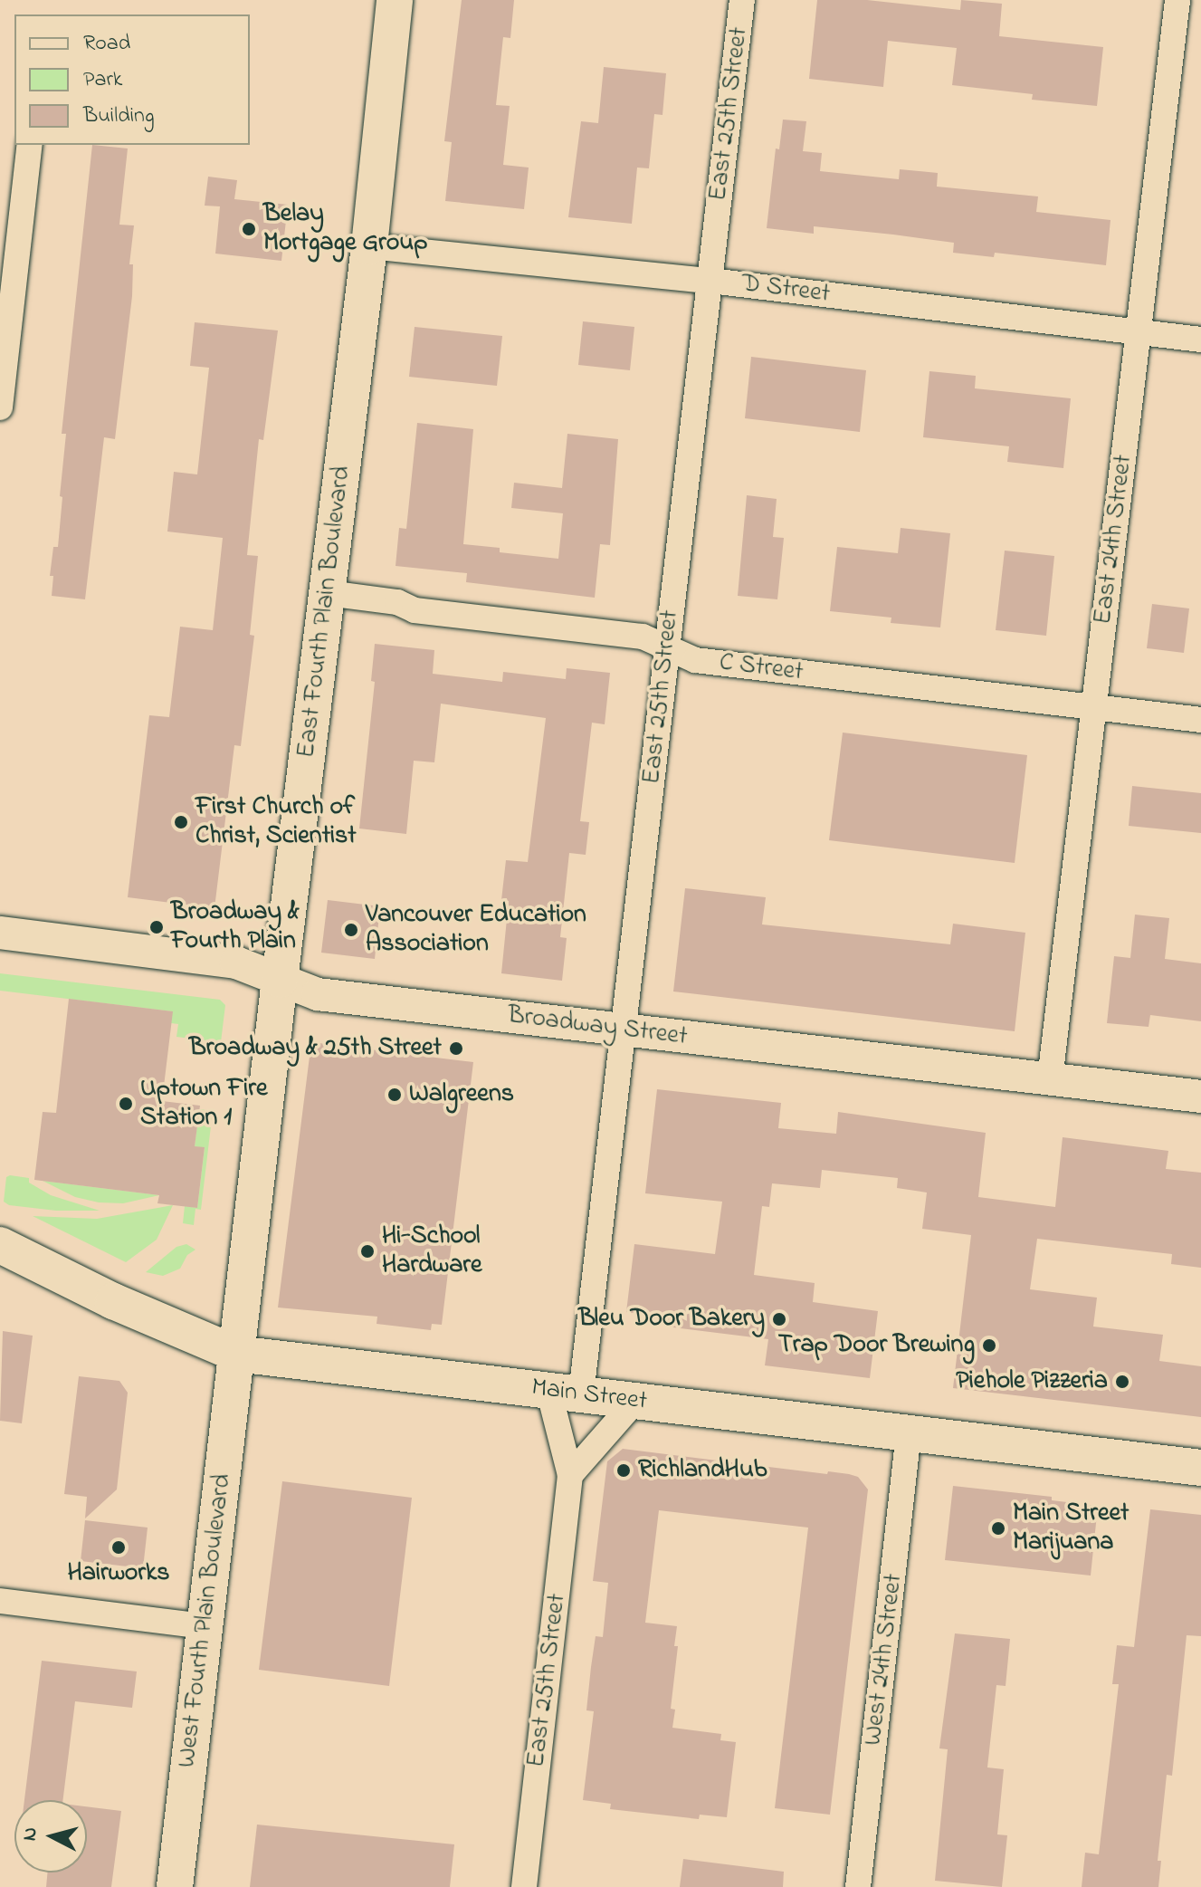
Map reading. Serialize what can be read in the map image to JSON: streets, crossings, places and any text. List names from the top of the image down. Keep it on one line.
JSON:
{"streets":{"main road":["East Fourth Plain Boulevard","Main Street","West Fourth Plain Boulevard"],"street":["East 25th Street","D Street","East 24th Street","C Street","Broadway Street","West 24th Street"]},"crossings":[["East 25th Street","D Street"],["East 25th Street","C Street"],["East 25th Street","Broadway Street"],["East 25th Street","Main Street"],["D Street","East 24th Street"],["D Street","East Fourth Plain Boulevard"],["East 24th Street","C Street"],["East 24th Street","Broadway Street"],["East Fourth Plain Boulevard","C Street"],["East Fourth Plain Boulevard","Broadway Street"],["East Fourth Plain Boulevard","Main Street"],["East Fourth Plain Boulevard","West Fourth Plain Boulevard"],["Main Street","West Fourth Plain Boulevard"],["Main Street","West 24th Street"]],"places":["Belay Mortgage Group","First Church of Christ, Scientist","Broadway & Fourth Plain","Vancouver Education Association","Broadway & 25th Street","Walgreens","Uptown Fire Station 1","Hi-School Hardware","Bleu Door Bakery","Trap Door Brewing","Piehole Pizzeria","RichlandHub","Main Street Marijuana","Hairworks"],"legend":["Road","Park","Building"],"north":"left"}
